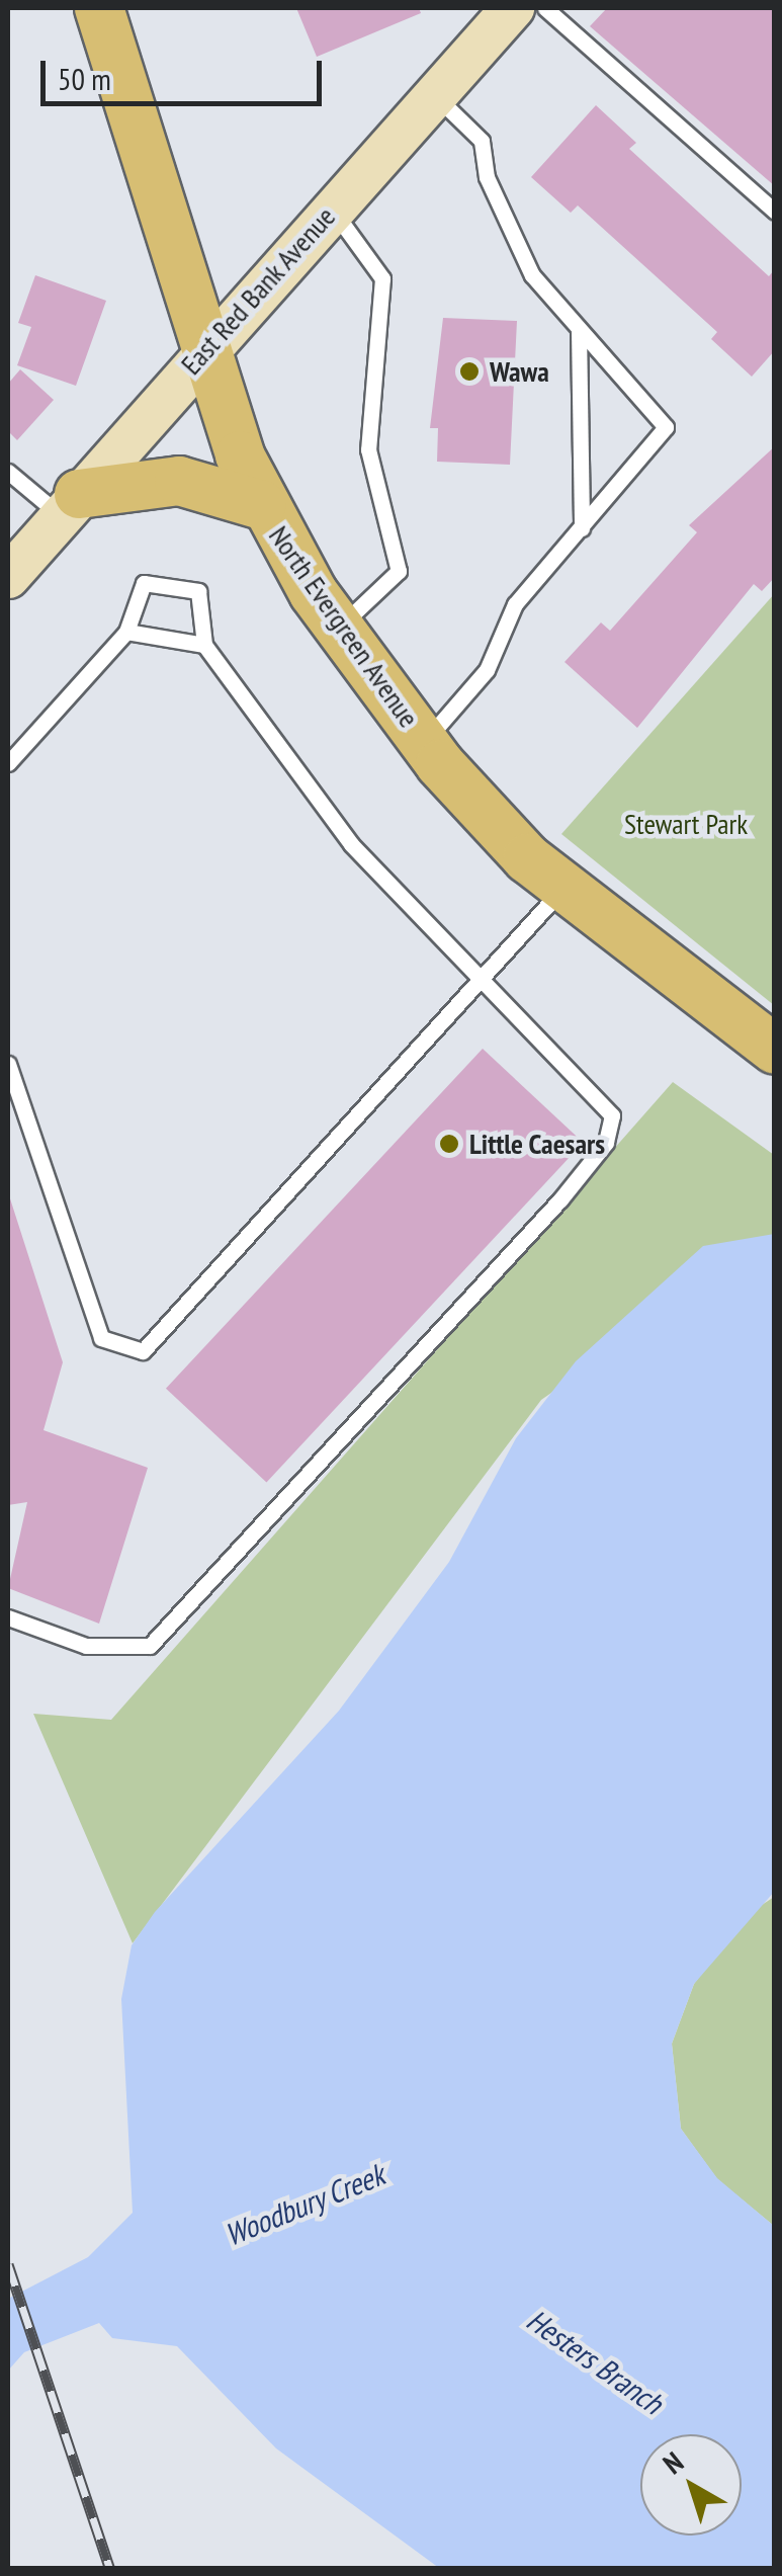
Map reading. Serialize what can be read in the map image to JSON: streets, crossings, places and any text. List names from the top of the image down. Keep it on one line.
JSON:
{"streets":{"main road":["North Evergreen Avenue"],"street":["East Red Bank Avenue"]},"crossings":[["East Red Bank Avenue","North Evergreen Avenue"]],"water":["Woodbury Creek","Hesters Branch"],"parks":["Stewart Park"],"places":["Wawa","Little Caesars"],"scale_bar":"50 m","north":"top left"}
